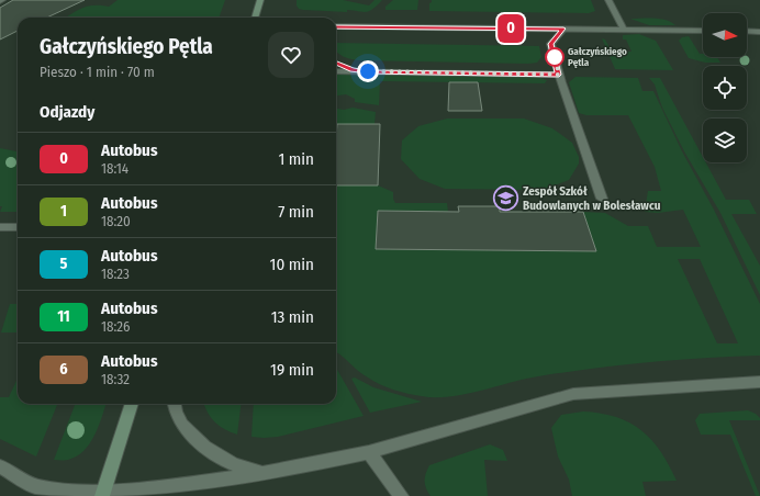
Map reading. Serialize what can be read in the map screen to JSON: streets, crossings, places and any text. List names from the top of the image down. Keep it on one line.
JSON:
{"places":{"other":["Gałczyńskiego Pętla"],"school or university":["Zespół Szkół Budowlanych w Bolesławcu"]},"lines":["bus line 0"],"north":"right","page":{"on_map":"0","heading":[["Gałczyńskiego Pętla","Pieszo · 1 min · 70 m"],"Odjazdy"],"list":[{"mark":"0","name":"Autobus","note":"18:14","value":"1 min"},{"mark":"1","name":"Autobus","note":"18:20","value":"7 min"},{"mark":"5","name":"Autobus","note":"18:23","value":"10 min"},{"mark":"11","name":"Autobus","note":"18:26","value":"13 min"},{"mark":"6","name":"Autobus","note":"18:32","value":"19 min"}]}}
